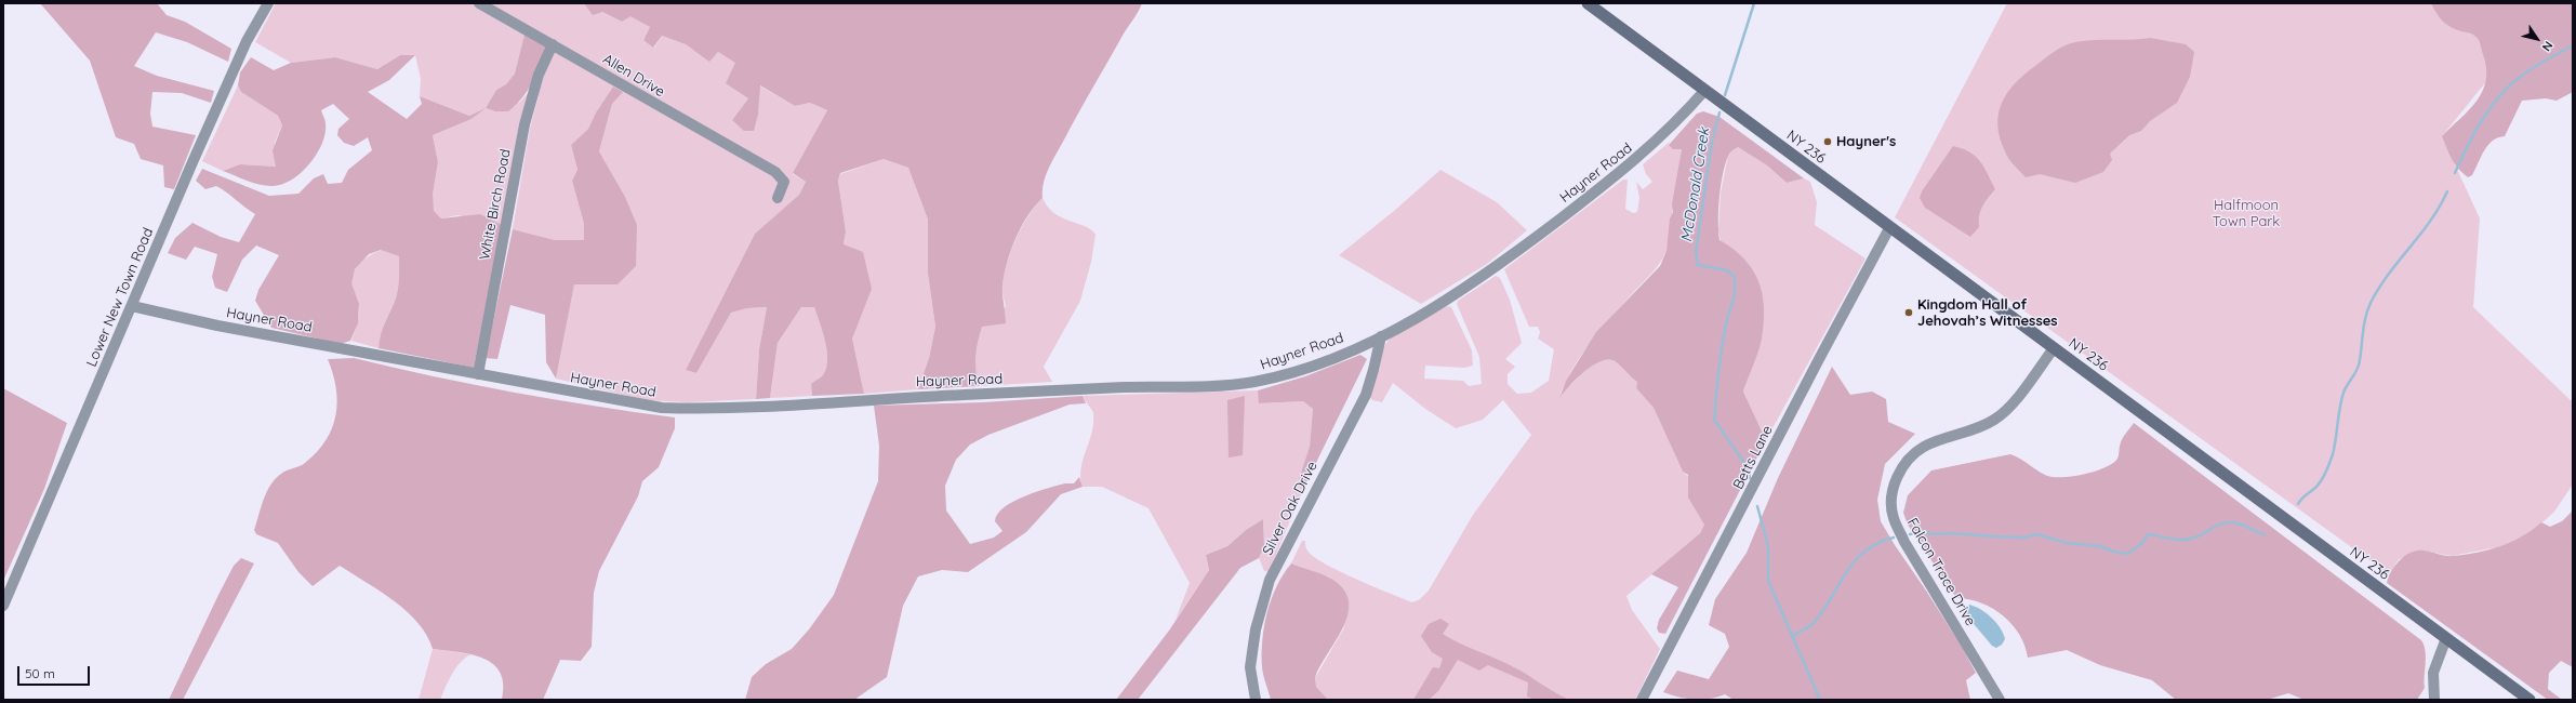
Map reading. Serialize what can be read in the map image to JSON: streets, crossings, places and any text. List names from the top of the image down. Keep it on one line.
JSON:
{"streets":{"main road":["NY 236"],"street":["Allen Drive","Hayner Road","White Birch Road","Lower New Town Road","Betts Lane","Silver Oak Drive","Falcon Trace Drive"]},"crossings":[["Allen Drive","White Birch Road"],["NY 236","Hayner Road"],["NY 236","Betts Lane"],["NY 236","Falcon Trace Drive"],["Hayner Road","White Birch Road"],["Hayner Road","Lower New Town Road"],["Hayner Road","Silver Oak Drive"]],"water":["McDonald Creek"],"parks":["Halfmoon Town Park"],"places":["Hayner's","Kingdom Hall of Jehovah’s Witnesses"],"scale_bar":"50 m","north":"bottom right"}
